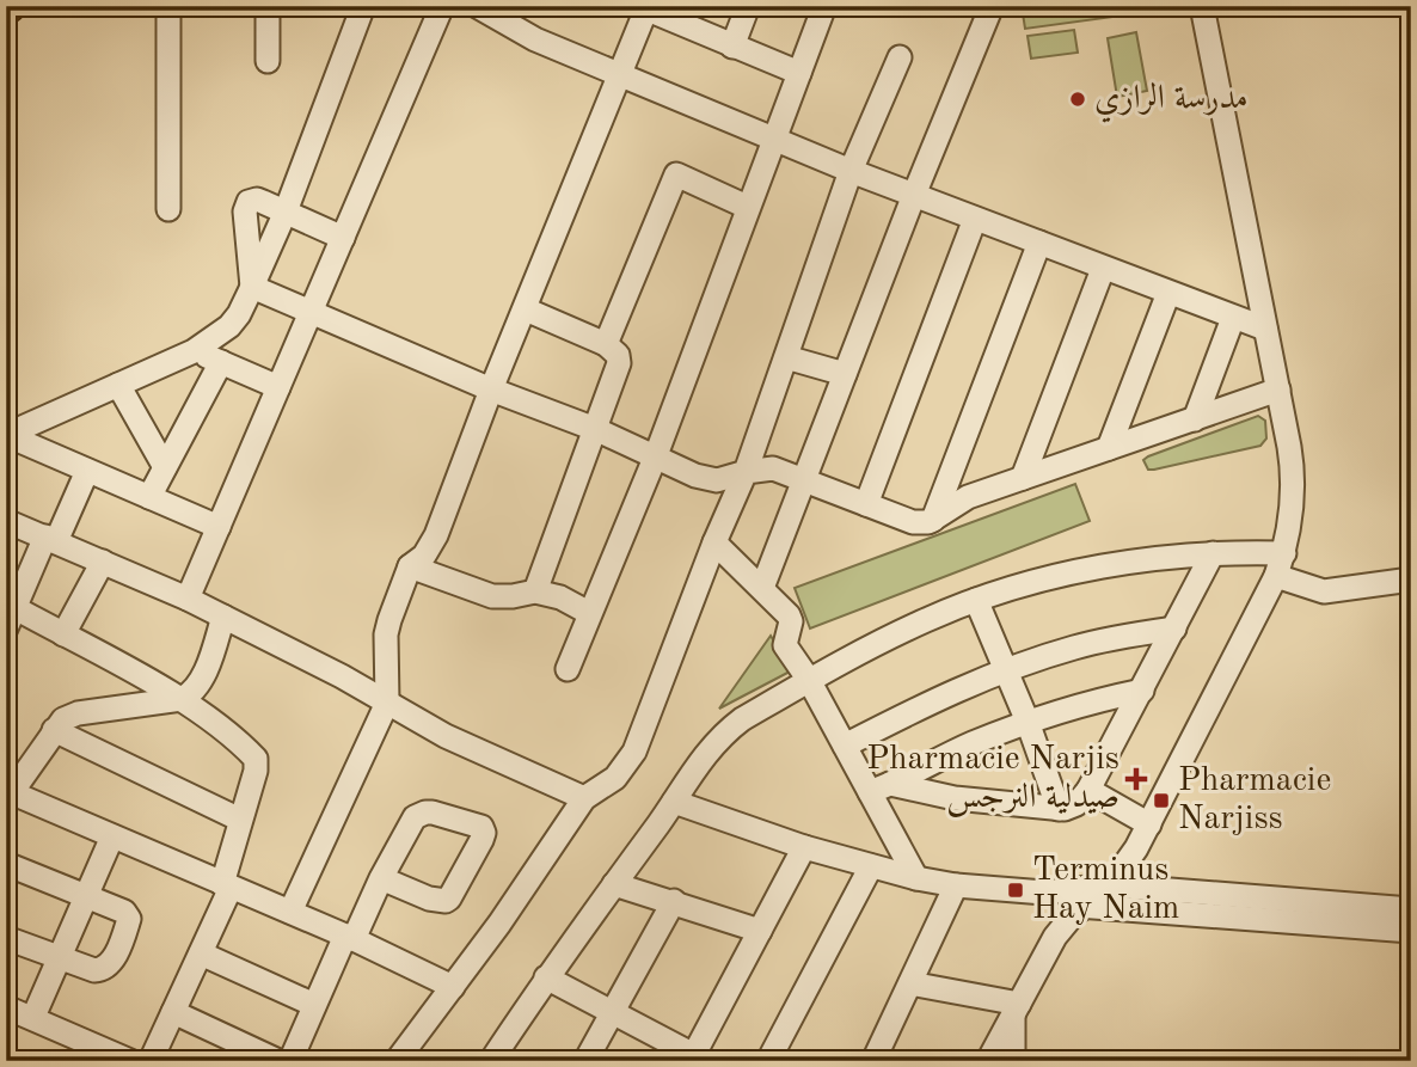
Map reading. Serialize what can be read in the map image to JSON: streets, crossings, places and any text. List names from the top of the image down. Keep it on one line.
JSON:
{"places":{"other":["مدرسة الرازي"],"health":["Pharmacie Narjis صيدلية النرجس"],"transit":["Pharmacie Narjiss","Terminus Hay Naim"]}}
